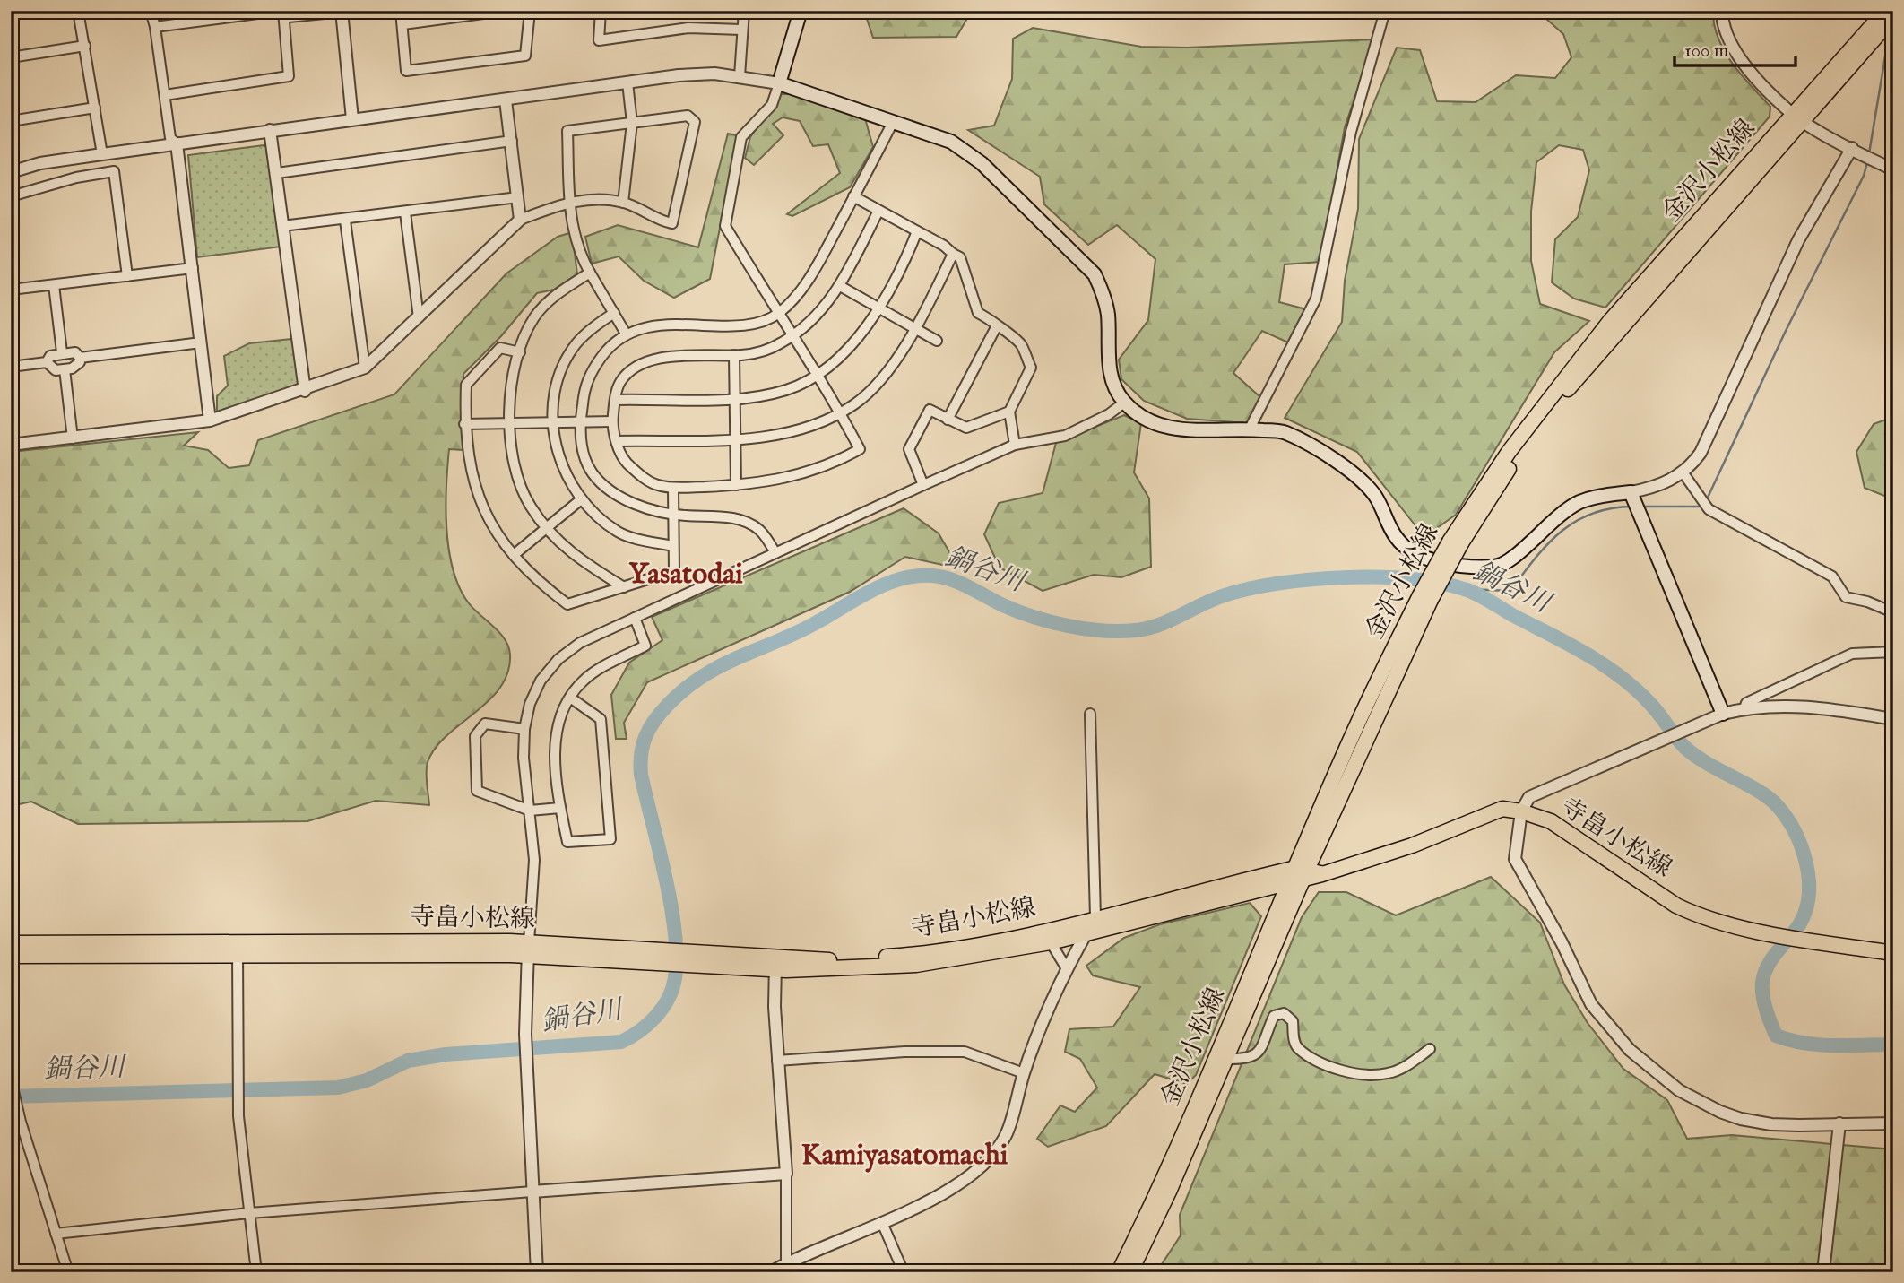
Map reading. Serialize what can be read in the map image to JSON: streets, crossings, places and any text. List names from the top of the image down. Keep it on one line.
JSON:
{"streets":{"main road":["金沢小松線","寺畠小松線"]},"crossings":[["金沢小松線","寺畠小松線"]],"districts":["Yasatodai","Kamiyasatomachi"],"water":["鍋谷川"],"scale_bar":"100 m"}
